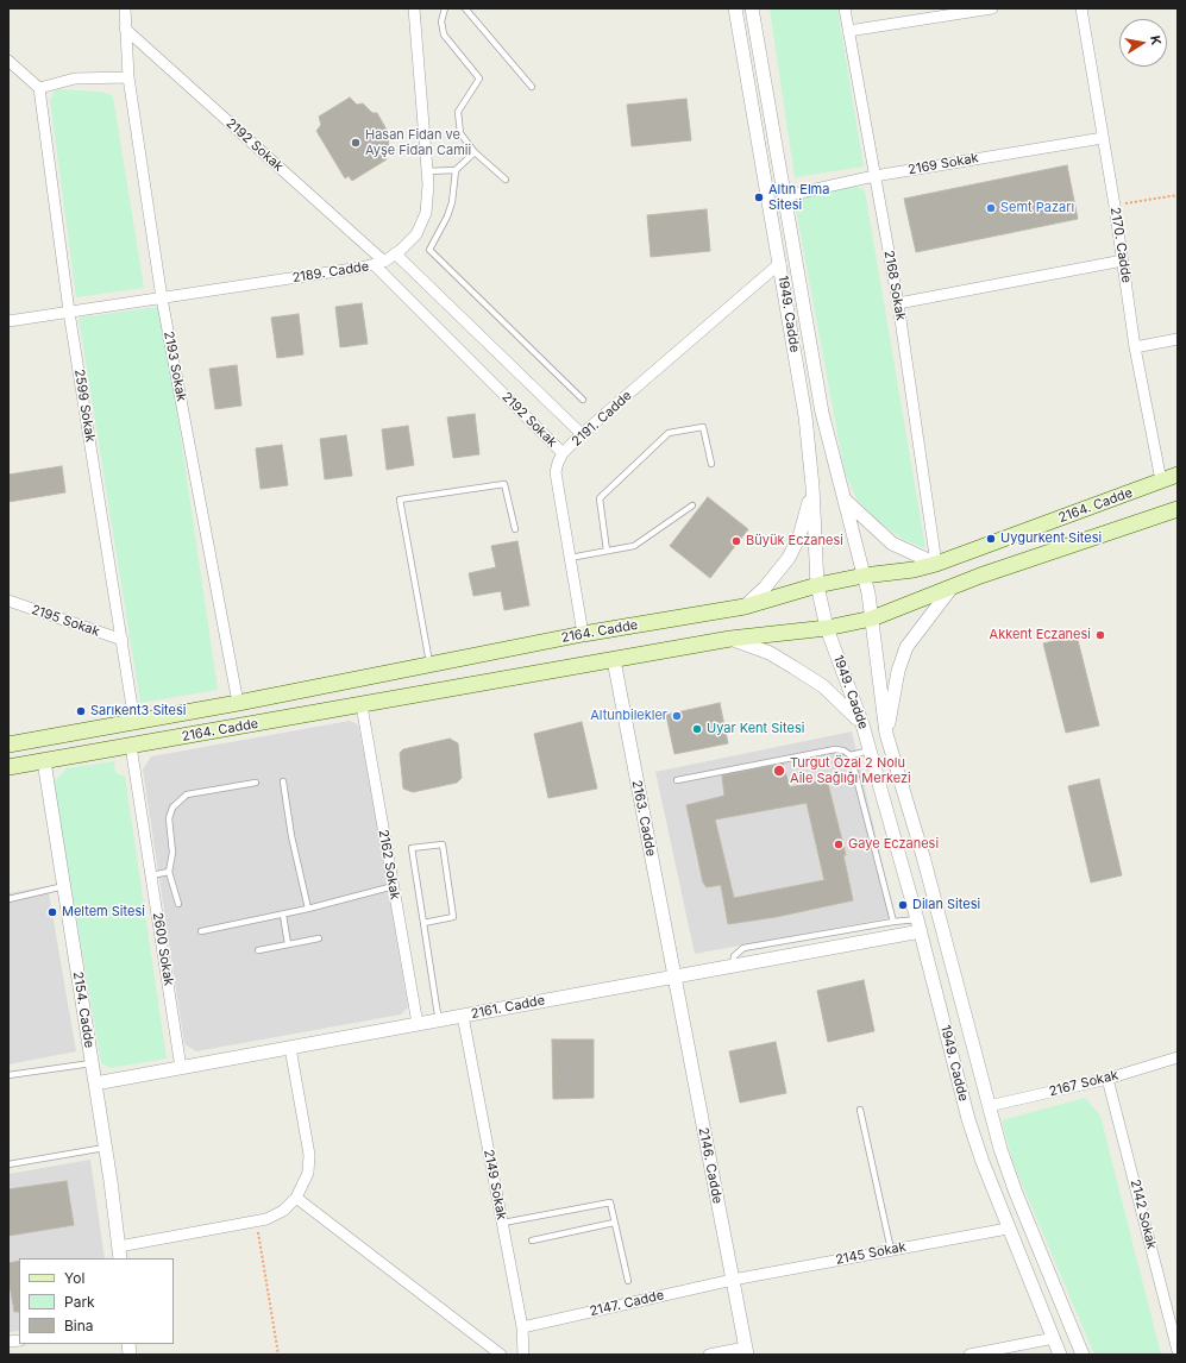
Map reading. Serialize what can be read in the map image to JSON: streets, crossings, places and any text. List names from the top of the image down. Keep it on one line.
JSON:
{"streets":{"main road":["2164. Cadde"],"street":["2192 Sokak","2169 Sokak","2170. Cadde","2189. Cadde","2168 Sokak","1949. Cadde","2193 Sokak","2599 Sokak","2191. Cadde","2195 Sokak","2163. Cadde","2162 Sokak","2600 Sokak","2161. Cadde","2154. Cadde","2167 Sokak","2146. Cadde","2149 Sokak","2142 Sokak","2145 Sokak","2147. Cadde"]},"crossings":[["2192 Sokak","2189. Cadde"],["2192 Sokak","2193 Sokak"],["2192 Sokak","2191. Cadde"],["2169 Sokak","2170. Cadde"],["2169 Sokak","2168 Sokak"],["2169 Sokak","1949. Cadde"],["2170. Cadde","2164. Cadde"],["2189. Cadde","2193 Sokak"],["2189. Cadde","2599 Sokak"],["2168 Sokak","2164. Cadde"],["1949. Cadde","2191. Cadde"],["1949. Cadde","2164. Cadde"],["1949. Cadde","2161. Cadde"],["1949. Cadde","2167 Sokak"],["1949. Cadde","2145 Sokak"],["2193 Sokak","2164. Cadde"],["2599 Sokak","2164. Cadde"],["2599 Sokak","2195 Sokak"],["2191. Cadde","2164. Cadde"],["2164. Cadde","2163. Cadde"],["2164. Cadde","2162 Sokak"],["2164. Cadde","2600 Sokak"],["2164. Cadde","2154. Cadde"],["2163. Cadde","2161. Cadde"],["2163. Cadde","2146. Cadde"],["2162 Sokak","2161. Cadde"],["2600 Sokak","2161. Cadde"],["2161. Cadde","2154. Cadde"],["2161. Cadde","2146. Cadde"],["2161. Cadde","2149 Sokak"],["2167 Sokak","2142 Sokak"],["2146. Cadde","2145 Sokak"],["2146. Cadde","2147. Cadde"],["2149 Sokak","2147. Cadde"],["2145 Sokak","2147. Cadde"]],"places":["Hasan Fidan ve Ayşe Fidan Camii","Altın Elma Sitesi","Semt Pazarı","Uygurkent Sitesi","Büyük Eczanesi","Akkent Eczanesi","Sarıkent3 Sitesi","Altunbilekler","Uyar Kent Sitesi","Turgut Özal 2 Nolu Aile Sağlığı Merkezi","Gaye Eczanesi","Dilan Sitesi","Meltem Sitesi"],"legend":["Yol","Park","Bina"],"north":"right"}
